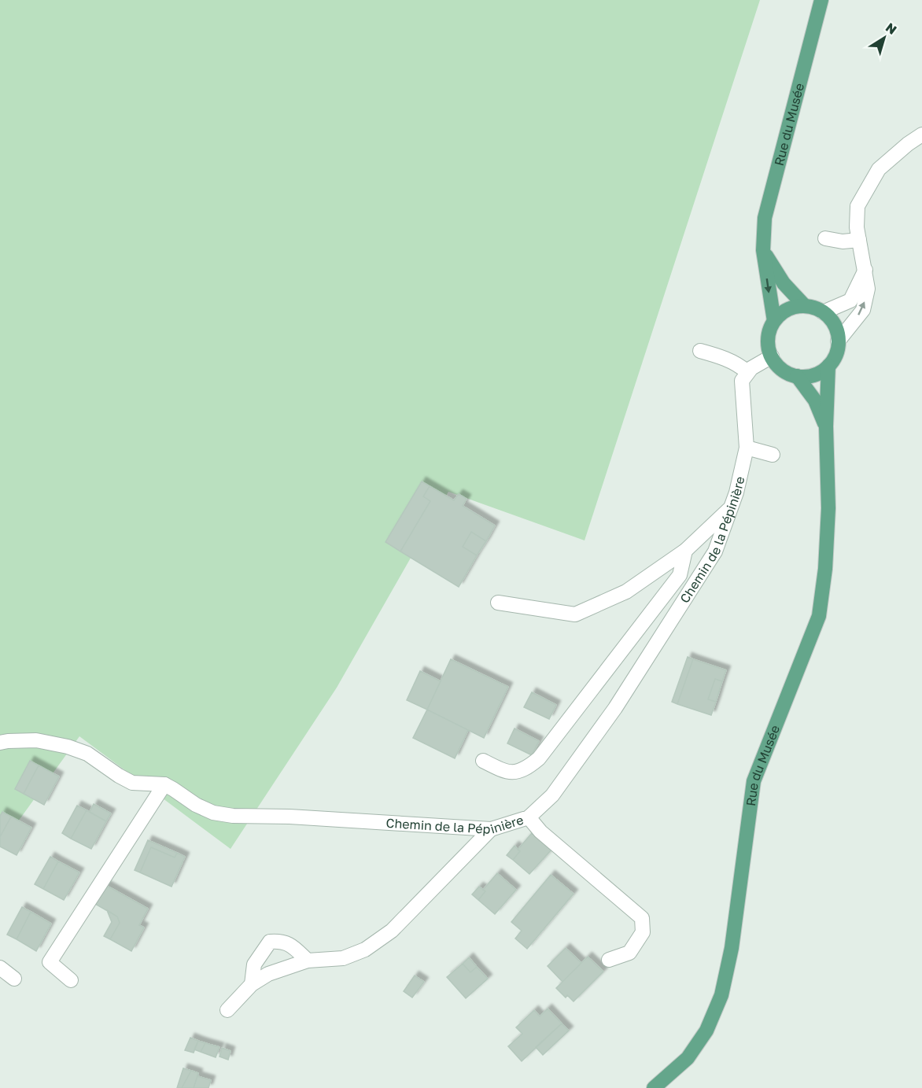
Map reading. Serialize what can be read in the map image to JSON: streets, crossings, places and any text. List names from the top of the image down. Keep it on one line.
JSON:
{"streets":{"main road":["Rue du Musée"],"street":["Chemin de la Pépinière"]},"north":"top right"}
